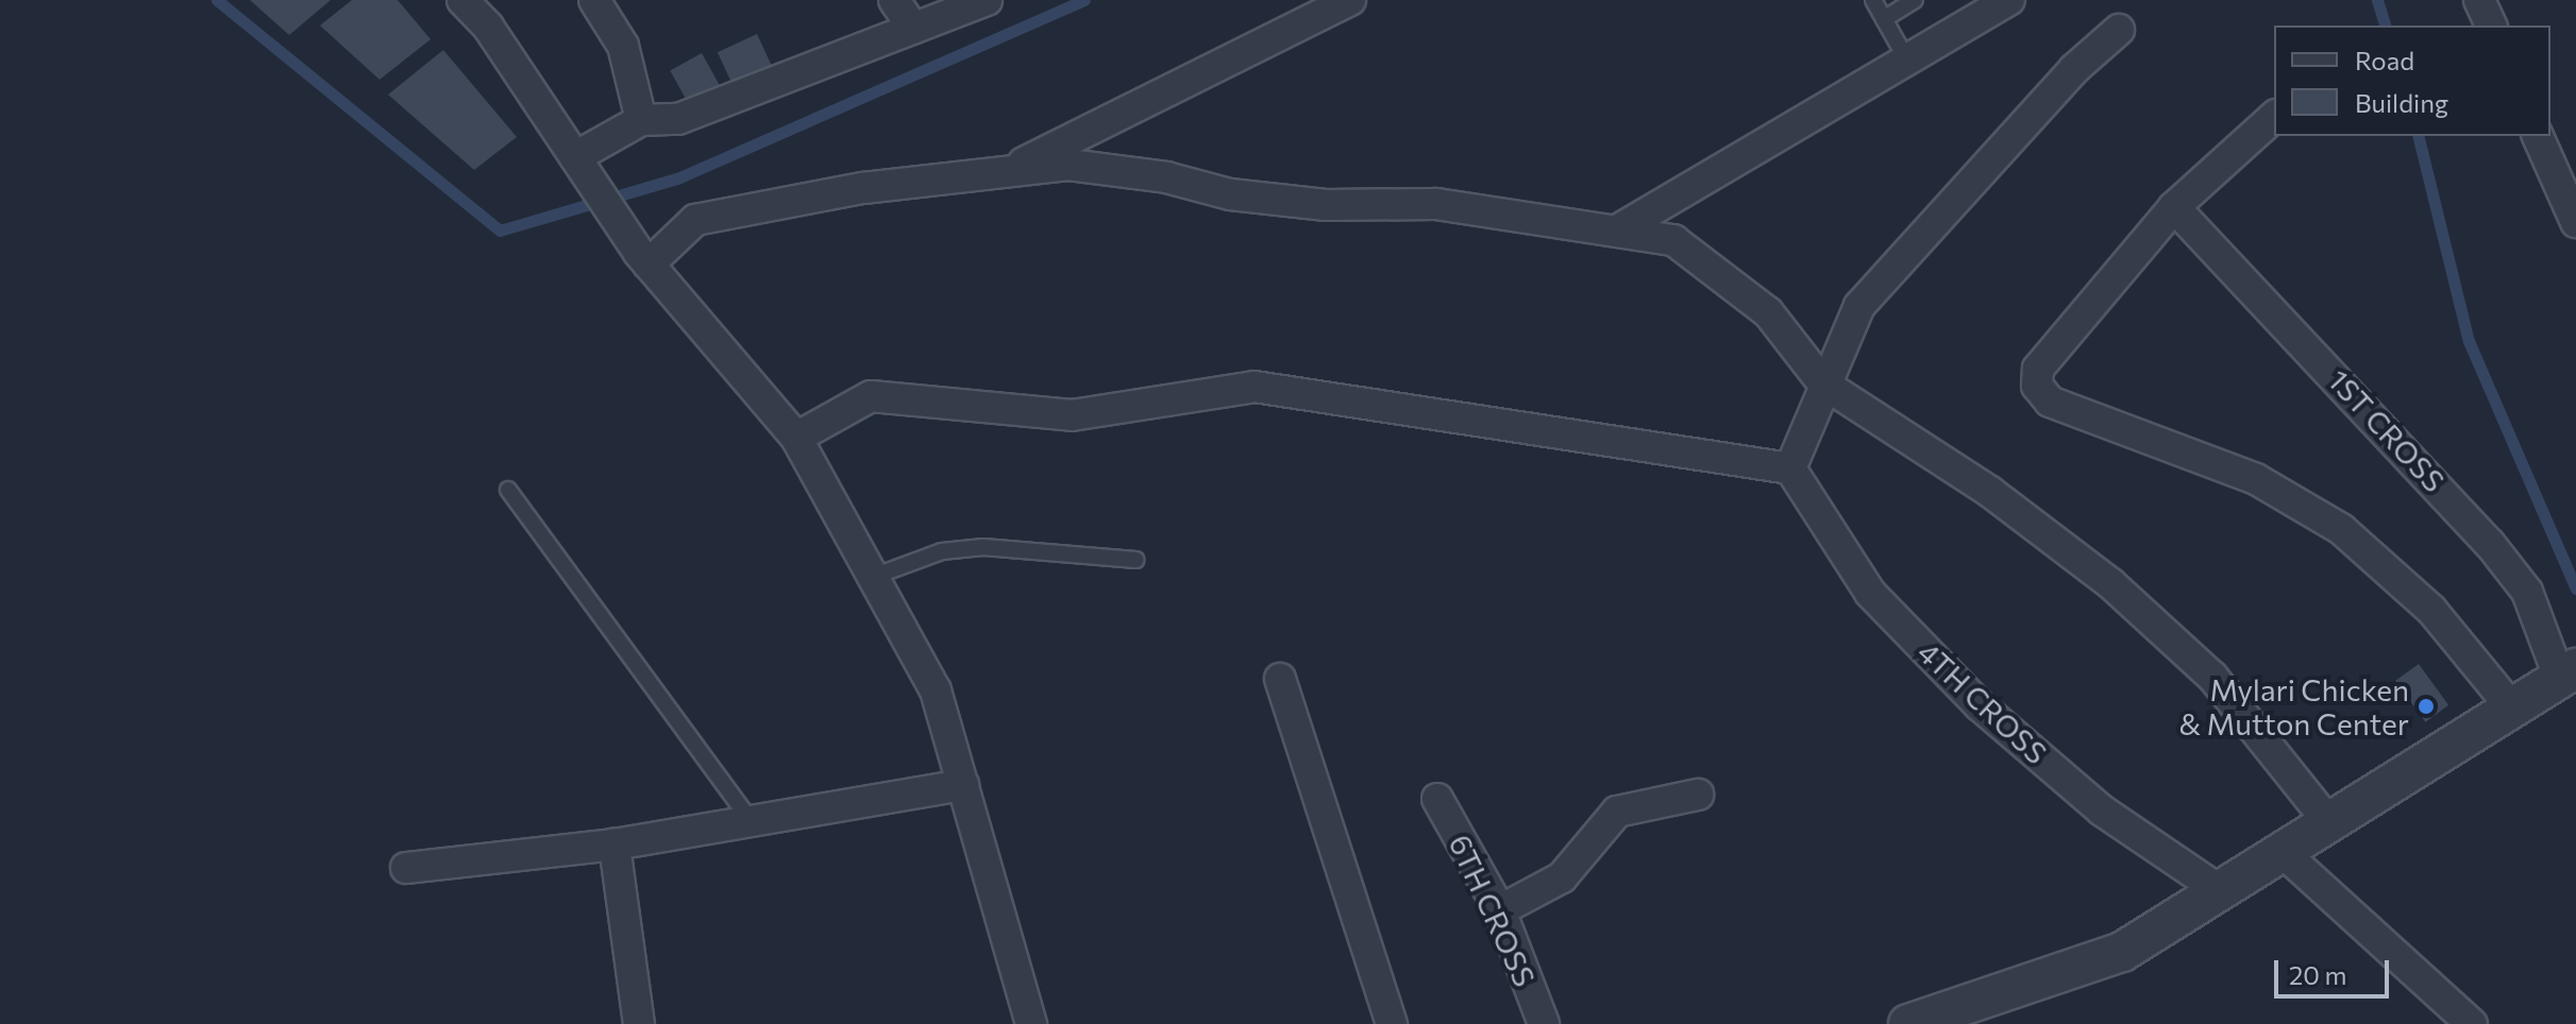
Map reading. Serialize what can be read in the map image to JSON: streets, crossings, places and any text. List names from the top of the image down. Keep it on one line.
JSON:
{"streets":{"street":["1ST CROSS","4TH CROSS","6TH CROSS"]},"places":["Mylari Chicken & Mutton Center"],"legend":["Road","Building"],"scale_bar":"20 m"}
